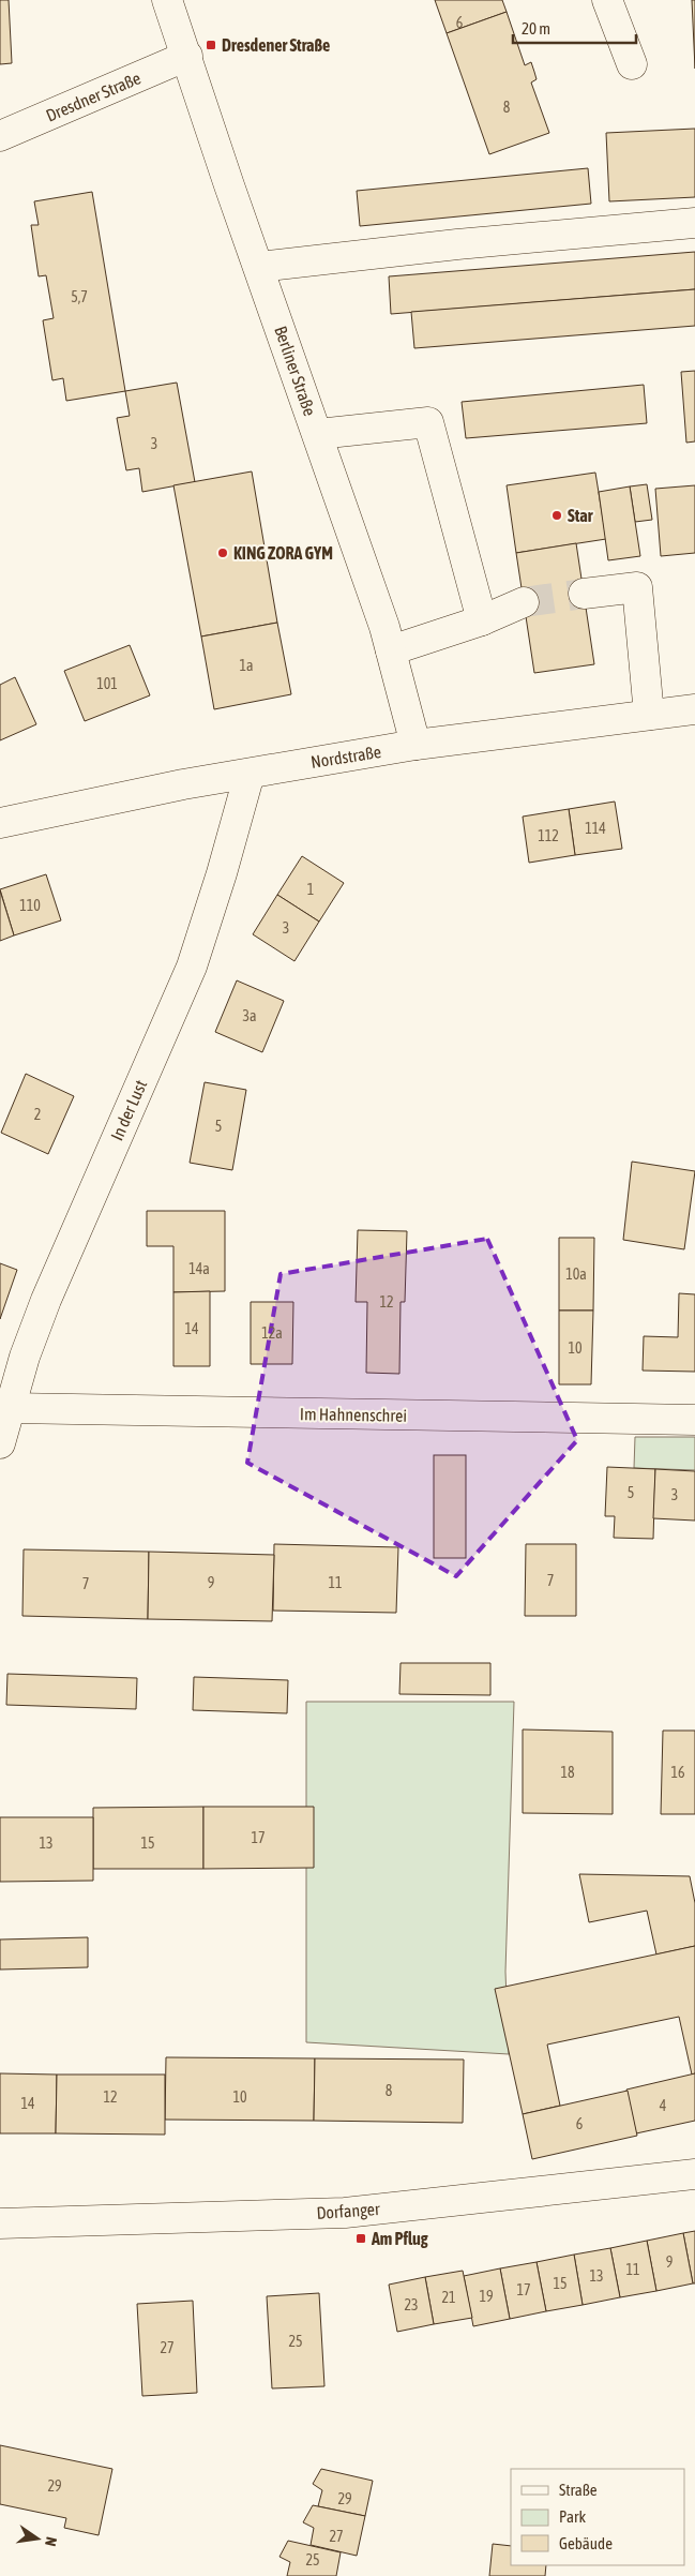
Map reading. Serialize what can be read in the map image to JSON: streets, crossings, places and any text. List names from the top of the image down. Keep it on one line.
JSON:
{"streets":{"street":["Dresdner Straße","Berliner Straße","Nordstraße","In der Lust","Im Hahnenschrei","Dorfanger"]},"crossings":[["Dresdner Straße","Berliner Straße"],["Berliner Straße","Nordstraße"],["Nordstraße","In der Lust"],["In der Lust","Im Hahnenschrei"]],"places":{"transit":["Dresdener Straße","Am Pflug"],"other":["Star","KING ZORA GYM"]},"house_numbers":["6","8","5,7","3","1a","101","114","112","1","110","3","3a","2","5","14a","10a","12","14","12a","10","5","3","7","9","11","7","18","16","17","13","15","8","12","10","14","4","6","9","11","13","15","17","19","21","23","25","27","29","29","27","25"],"legend":["Straße","Park","Gebäude"],"scale_bar":"20 m","north":"right"}
